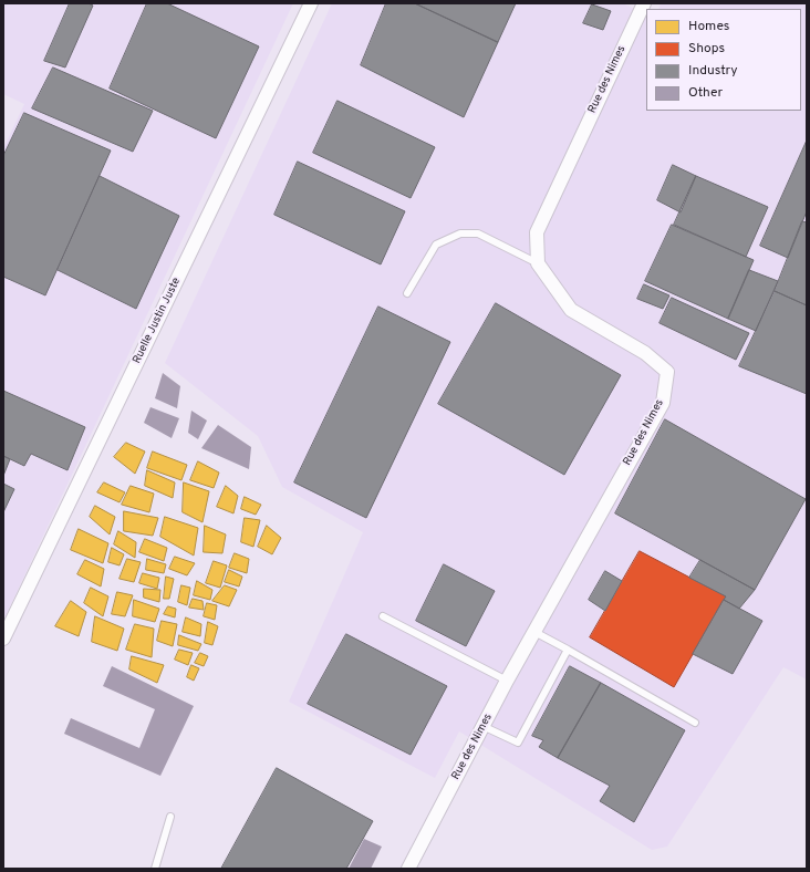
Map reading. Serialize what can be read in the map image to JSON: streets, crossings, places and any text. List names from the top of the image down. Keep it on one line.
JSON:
{"streets":{"street":["Rue des Nimes","Ruelle Justin Juste"]},"legend":["Homes","Shops","Industry","Other"]}
